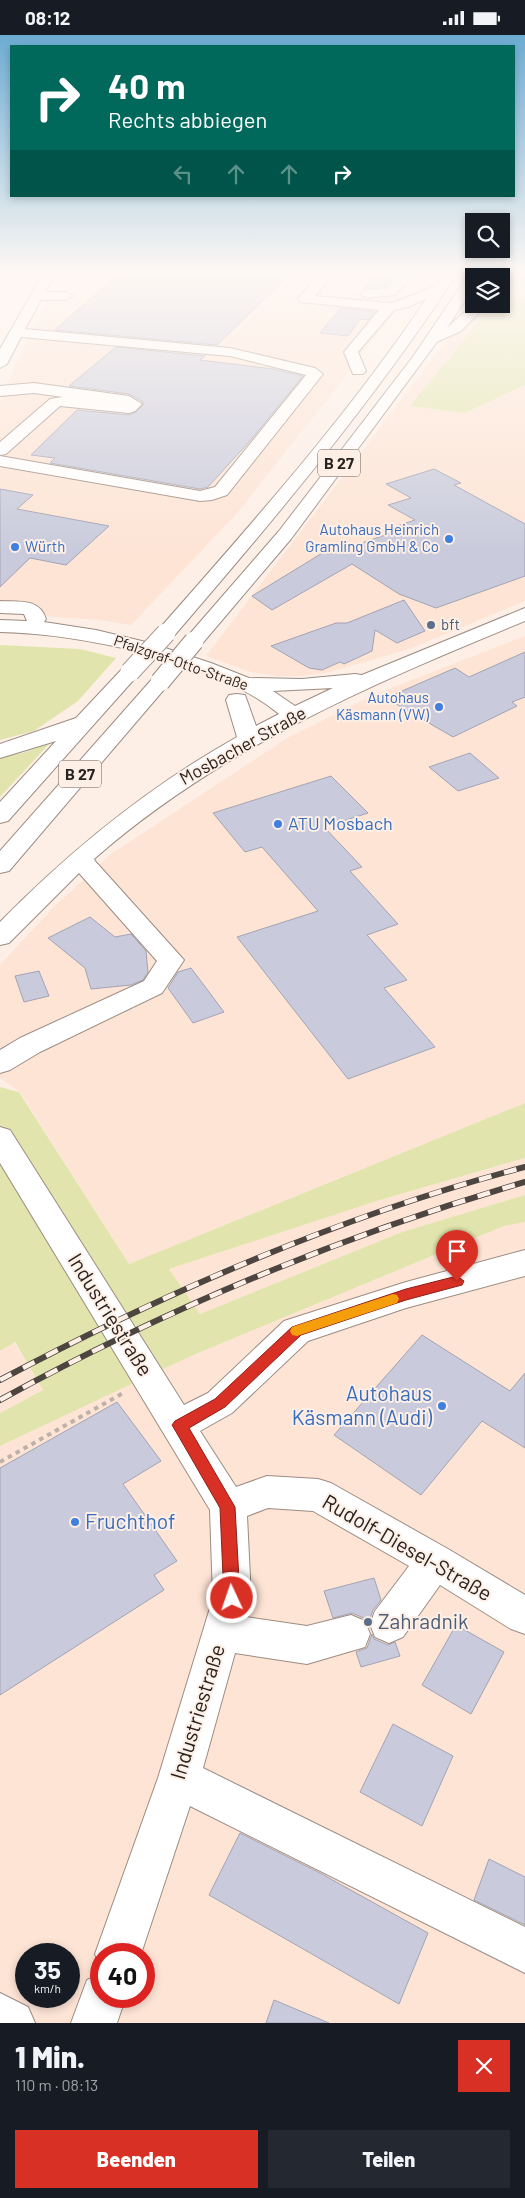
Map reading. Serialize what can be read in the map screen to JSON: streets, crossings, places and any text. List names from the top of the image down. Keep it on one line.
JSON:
{"streets":{"main road":["B 27","Pfalzgraf-Otto-Straße","Mosbacher Straße","Industriestraße","Rudolf-Diesel-Straße"]},"crossings":[["Pfalzgraf-Otto-Straße","Mosbacher Straße"],["Industriestraße","Rudolf-Diesel-Straße"]],"places":["Autohaus Heinrich Gramling GmbH & Co","Würth","bft","Autohaus Käsmann (VW)","ATU Mosbach","Autohaus Käsmann (Audi)","Fruchthof","Zahradnik"],"page":{"status":"08:12","turn":["40 m","Rechts abbiegen"],"speed":"35 km/h","limit":"40","heading":["1 Min.","110 m · 08:13"],"buttons":["Beenden","Teilen"]}}
